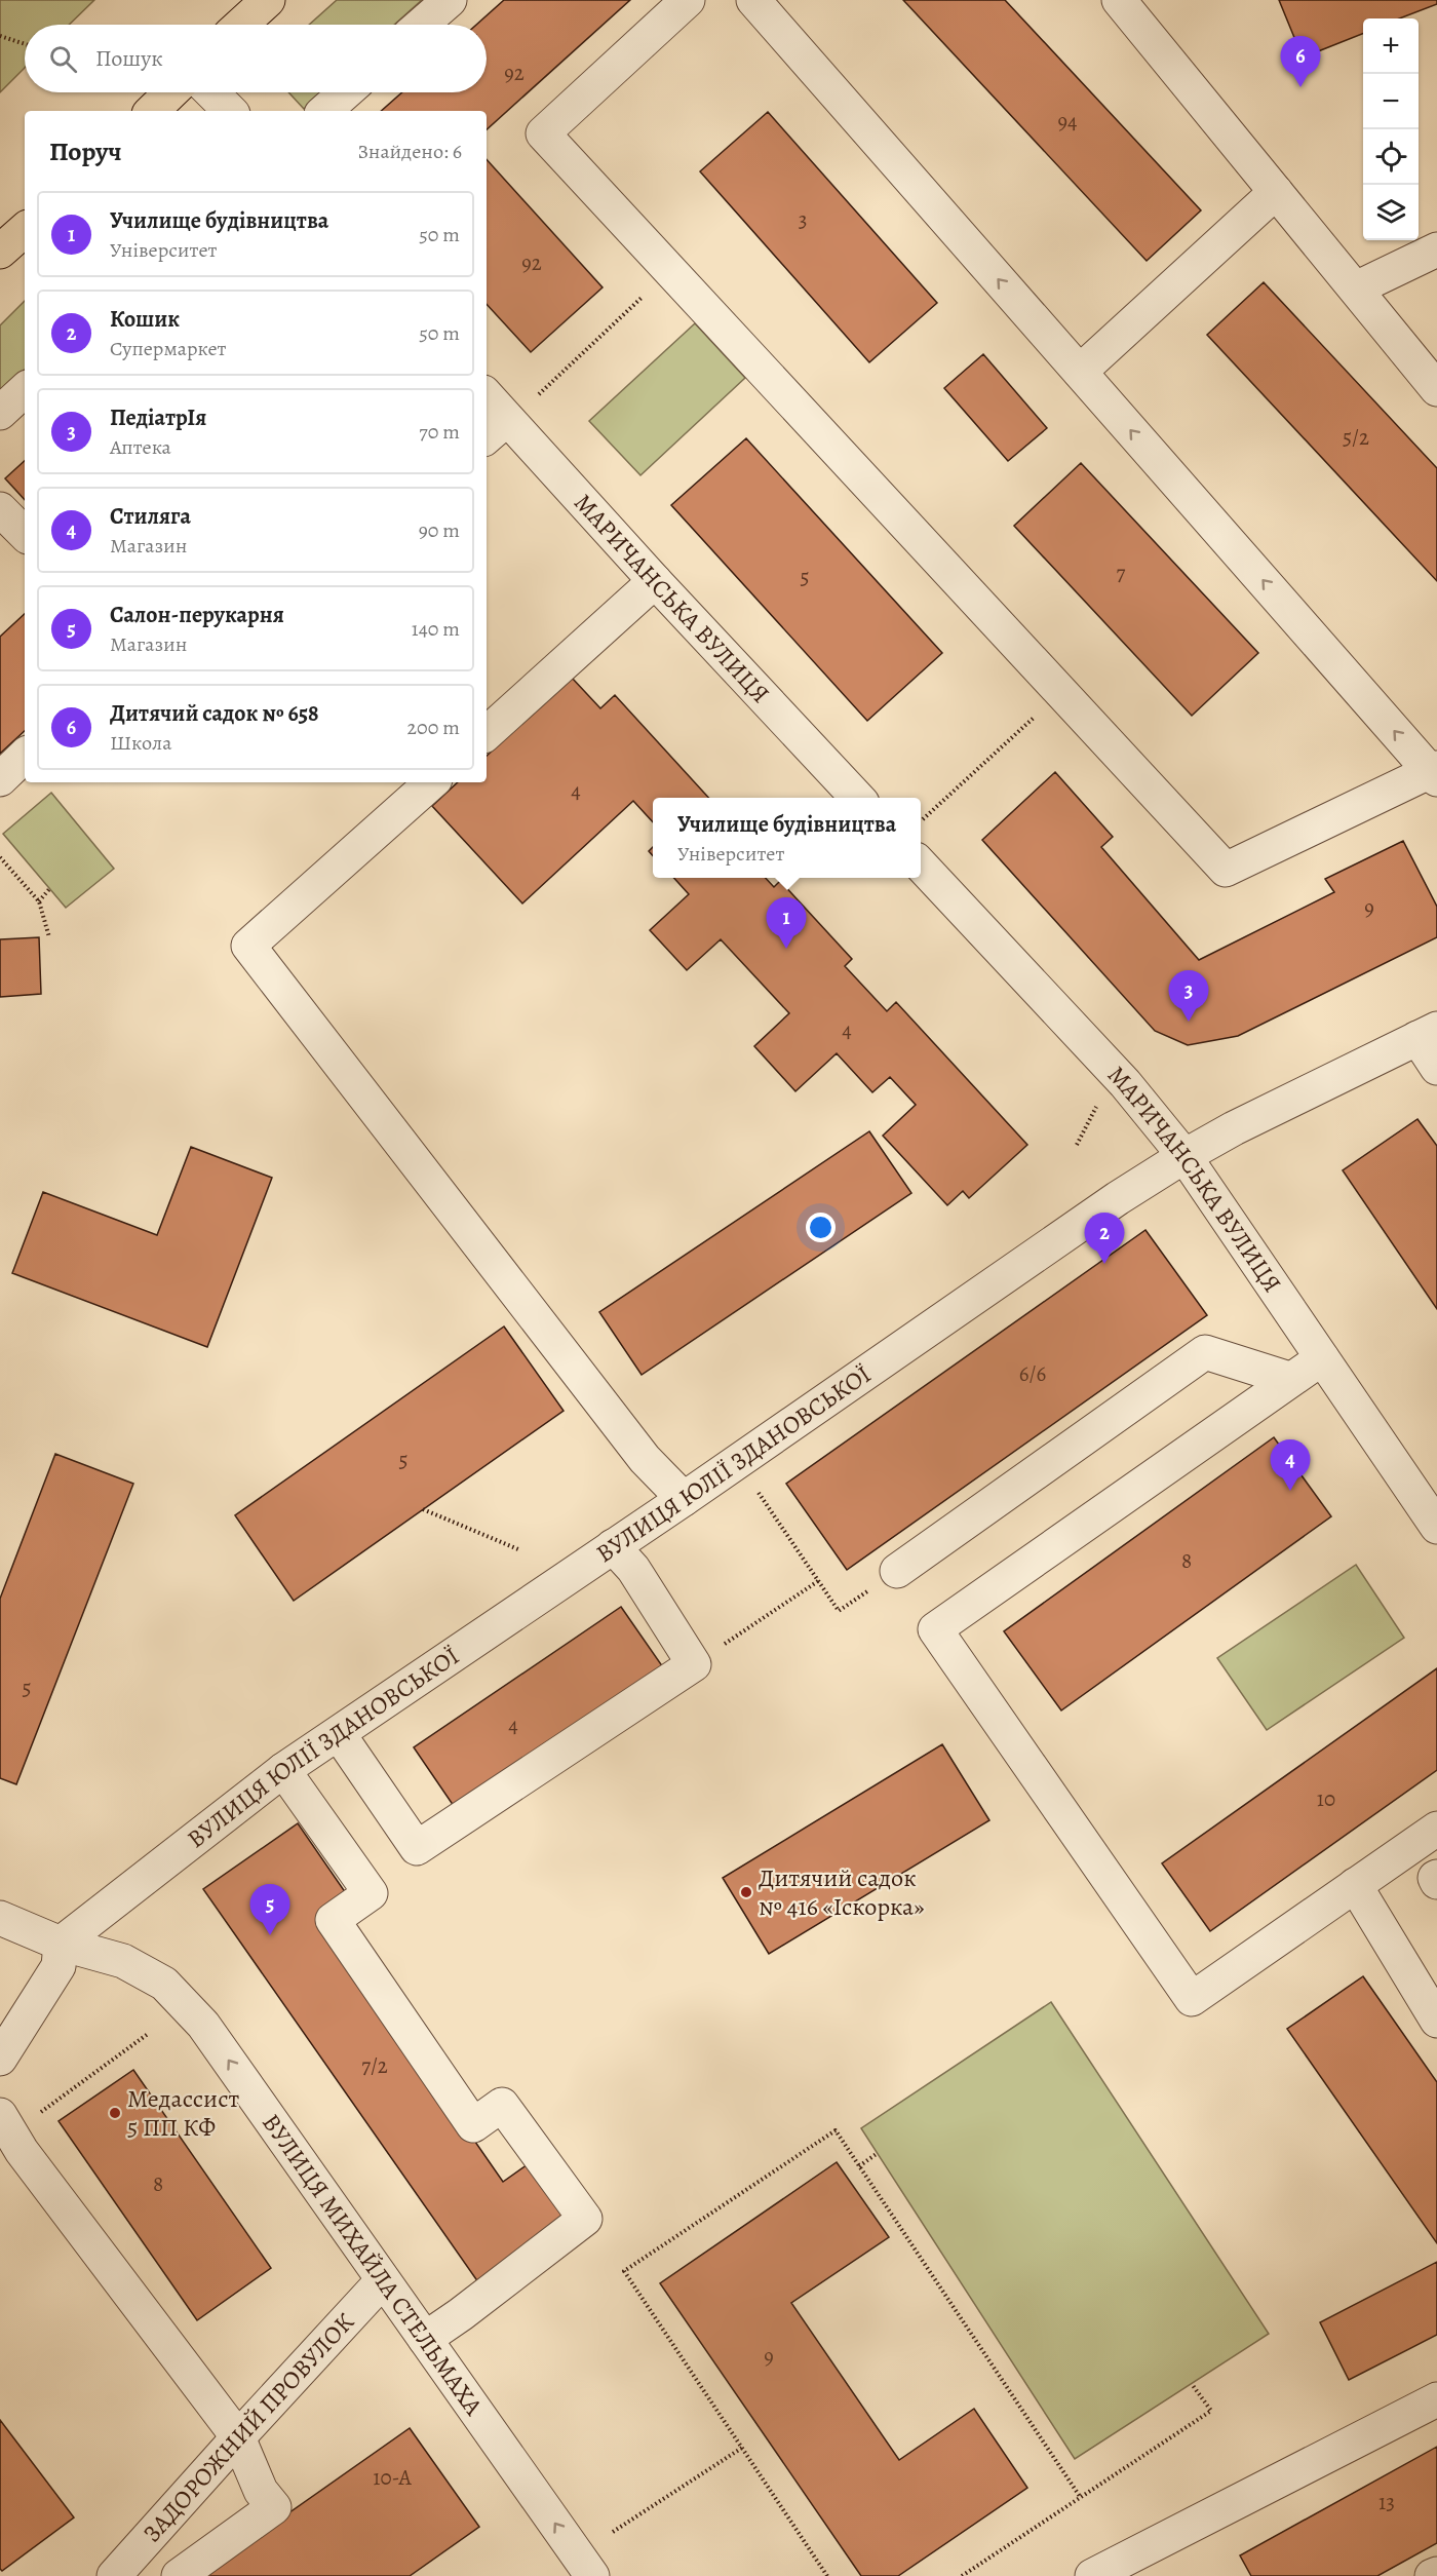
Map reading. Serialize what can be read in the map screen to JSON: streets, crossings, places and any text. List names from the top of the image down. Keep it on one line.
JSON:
{"streets":{"street":["МАРИЧАНСЬКА ВУЛИЦЯ","ВУЛИЦЯ ЮЛІЇ ЗДАНОВСЬКОЇ","ВУЛИЦЯ МИХАЙЛА СТЕЛЬМАХА","ЗАДОРОЖНИЙ ПРОВУЛОК"]},"crossings":[["МАРИЧАНСЬКА ВУЛИЦЯ","ВУЛИЦЯ ЮЛІЇ ЗДАНОВСЬКОЇ"],["ВУЛИЦЯ ЮЛІЇ ЗДАНОВСЬКОЇ","ВУЛИЦЯ МИХАЙЛА СТЕЛЬМАХА"],["ВУЛИЦЯ МИХАЙЛА СТЕЛЬМАХА","ЗАДОРОЖНИЙ ПРОВУЛОК"]],"places":["Дитячий садок № 416 «Іскорка»","Медассист 5 ПП КФ"],"house_numbers":["92","94","3","92","5/2","7","5","4","9","4","6/6","5","8","5","4","10","7/2","8","9","10-А","13"],"page":{"map_buttons":["+","−"],"search":"Пошук","pins":["6","1","3","2","4","5"],"heading":["Поруч","Знайдено: 6"],"list":[{"mark":"1","name":"Училище будівництва","note":"Університет","value":"50 m"},{"mark":"2","name":"Кошик","note":"Супермаркет","value":"50 m"},{"mark":"3","name":"ПедіатрІя","note":"Аптека","value":"70 m"},{"mark":"4","name":"Стиляга","note":"Магазин","value":"90 m"},{"mark":"5","name":"Салон-перукарня","note":"Магазин","value":"140 m"},{"mark":"6","name":"Дитячий садок № 658","note":"Школа","value":"200 m"}],"popup":["Училище будівництва","Університет"]}}
